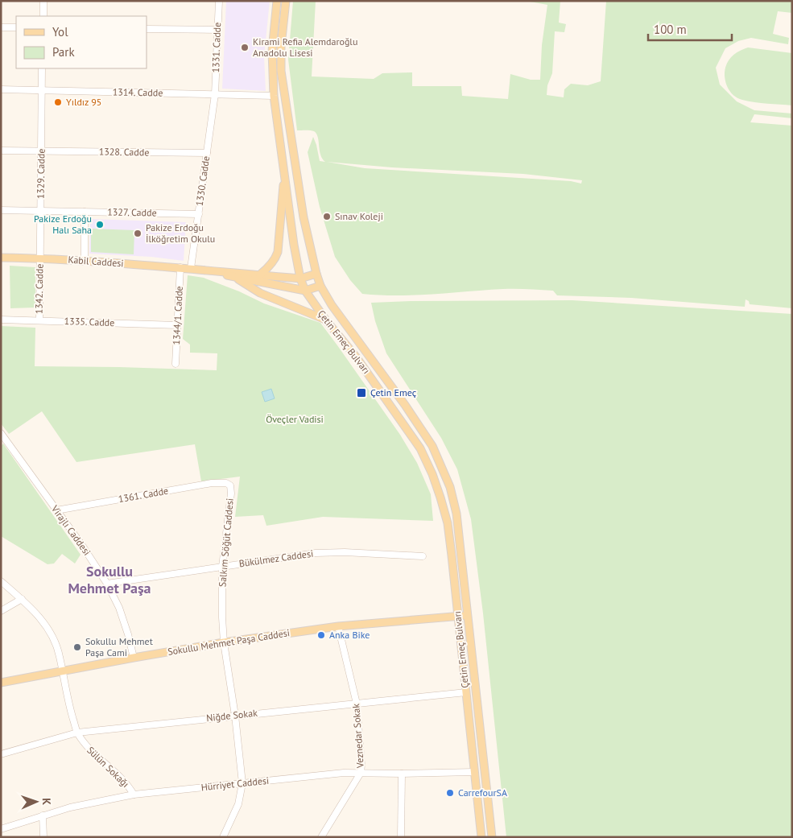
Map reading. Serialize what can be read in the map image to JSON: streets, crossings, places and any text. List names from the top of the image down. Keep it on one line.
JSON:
{"streets":{"main road":["Kabil Caddesi","Çetin Emeç Bulvarı","Sokullu Mehmet Paşa Caddesi"],"street":["1331. Cadde","1314. Cadde","1328. Cadde","1329. Cadde","1330. Cadde","1327. Cadde","1342. Cadde","1344/1. Cadde","1335. Cadde","1361. Cadde","Virajlı Caddesi","Salkım Söğüt Caddesi","Bükülmez Caddesi","Niğde Sokak","Veznedar Sokak","Sülün Sokağı","Hürriyet Caddesi"]},"crossings":[["1331. Cadde","1314. Cadde"],["1331. Cadde","1330. Cadde"],["1314. Cadde","1329. Cadde"],["1314. Cadde","1330. Cadde"],["1314. Cadde","Çetin Emeç Bulvarı"],["1328. Cadde","1329. Cadde"],["1328. Cadde","1330. Cadde"],["1329. Cadde","1327. Cadde"],["1329. Cadde","Kabil Caddesi"],["1329. Cadde","1342. Cadde"],["1330. Cadde","1327. Cadde"],["1330. Cadde","Kabil Caddesi"],["Kabil Caddesi","1342. Cadde"],["Kabil Caddesi","1344/1. Cadde"],["Kabil Caddesi","Çetin Emeç Bulvarı"],["1342. Cadde","1335. Cadde"],["1344/1. Cadde","1335. Cadde"],["Çetin Emeç Bulvarı","Sokullu Mehmet Paşa Caddesi"],["Çetin Emeç Bulvarı","Niğde Sokak"],["Çetin Emeç Bulvarı","Hürriyet Caddesi"],["1361. Cadde","Virajlı Caddesi"],["1361. Cadde","Salkım Söğüt Caddesi"],["Virajlı Caddesi","Bükülmez Caddesi"],["Virajlı Caddesi","Sokullu Mehmet Paşa Caddesi"],["Salkım Söğüt Caddesi","Bükülmez Caddesi"],["Salkım Söğüt Caddesi","Sokullu Mehmet Paşa Caddesi"],["Salkım Söğüt Caddesi","Niğde Sokak"],["Salkım Söğüt Caddesi","Hürriyet Caddesi"],["Sokullu Mehmet Paşa Caddesi","Veznedar Sokak"],["Sokullu Mehmet Paşa Caddesi","Sülün Sokağı"],["Niğde Sokak","Veznedar Sokak"],["Niğde Sokak","Sülün Sokağı"],["Veznedar Sokak","Hürriyet Caddesi"],["Sülün Sokağı","Hürriyet Caddesi"]],"districts":["Sokullu Mehmet Paşa"],"parks":["Öveçler Vadisi"],"places":{"other":["Kirami Refia Alemdaroğlu Anadolu Lisesi","Yıldız 95","Sınav Koleji","Pakize Erdoğu Halı Saha","Pakize Erdoğu İlköğretim Okulu","Anka Bike","Sokullu Mehmet Paşa Cami","CarrefourSA"],"transit":["Çetin Emeç"]},"legend":["Yol","Park"],"scale_bar":"100 m","north":"right"}
